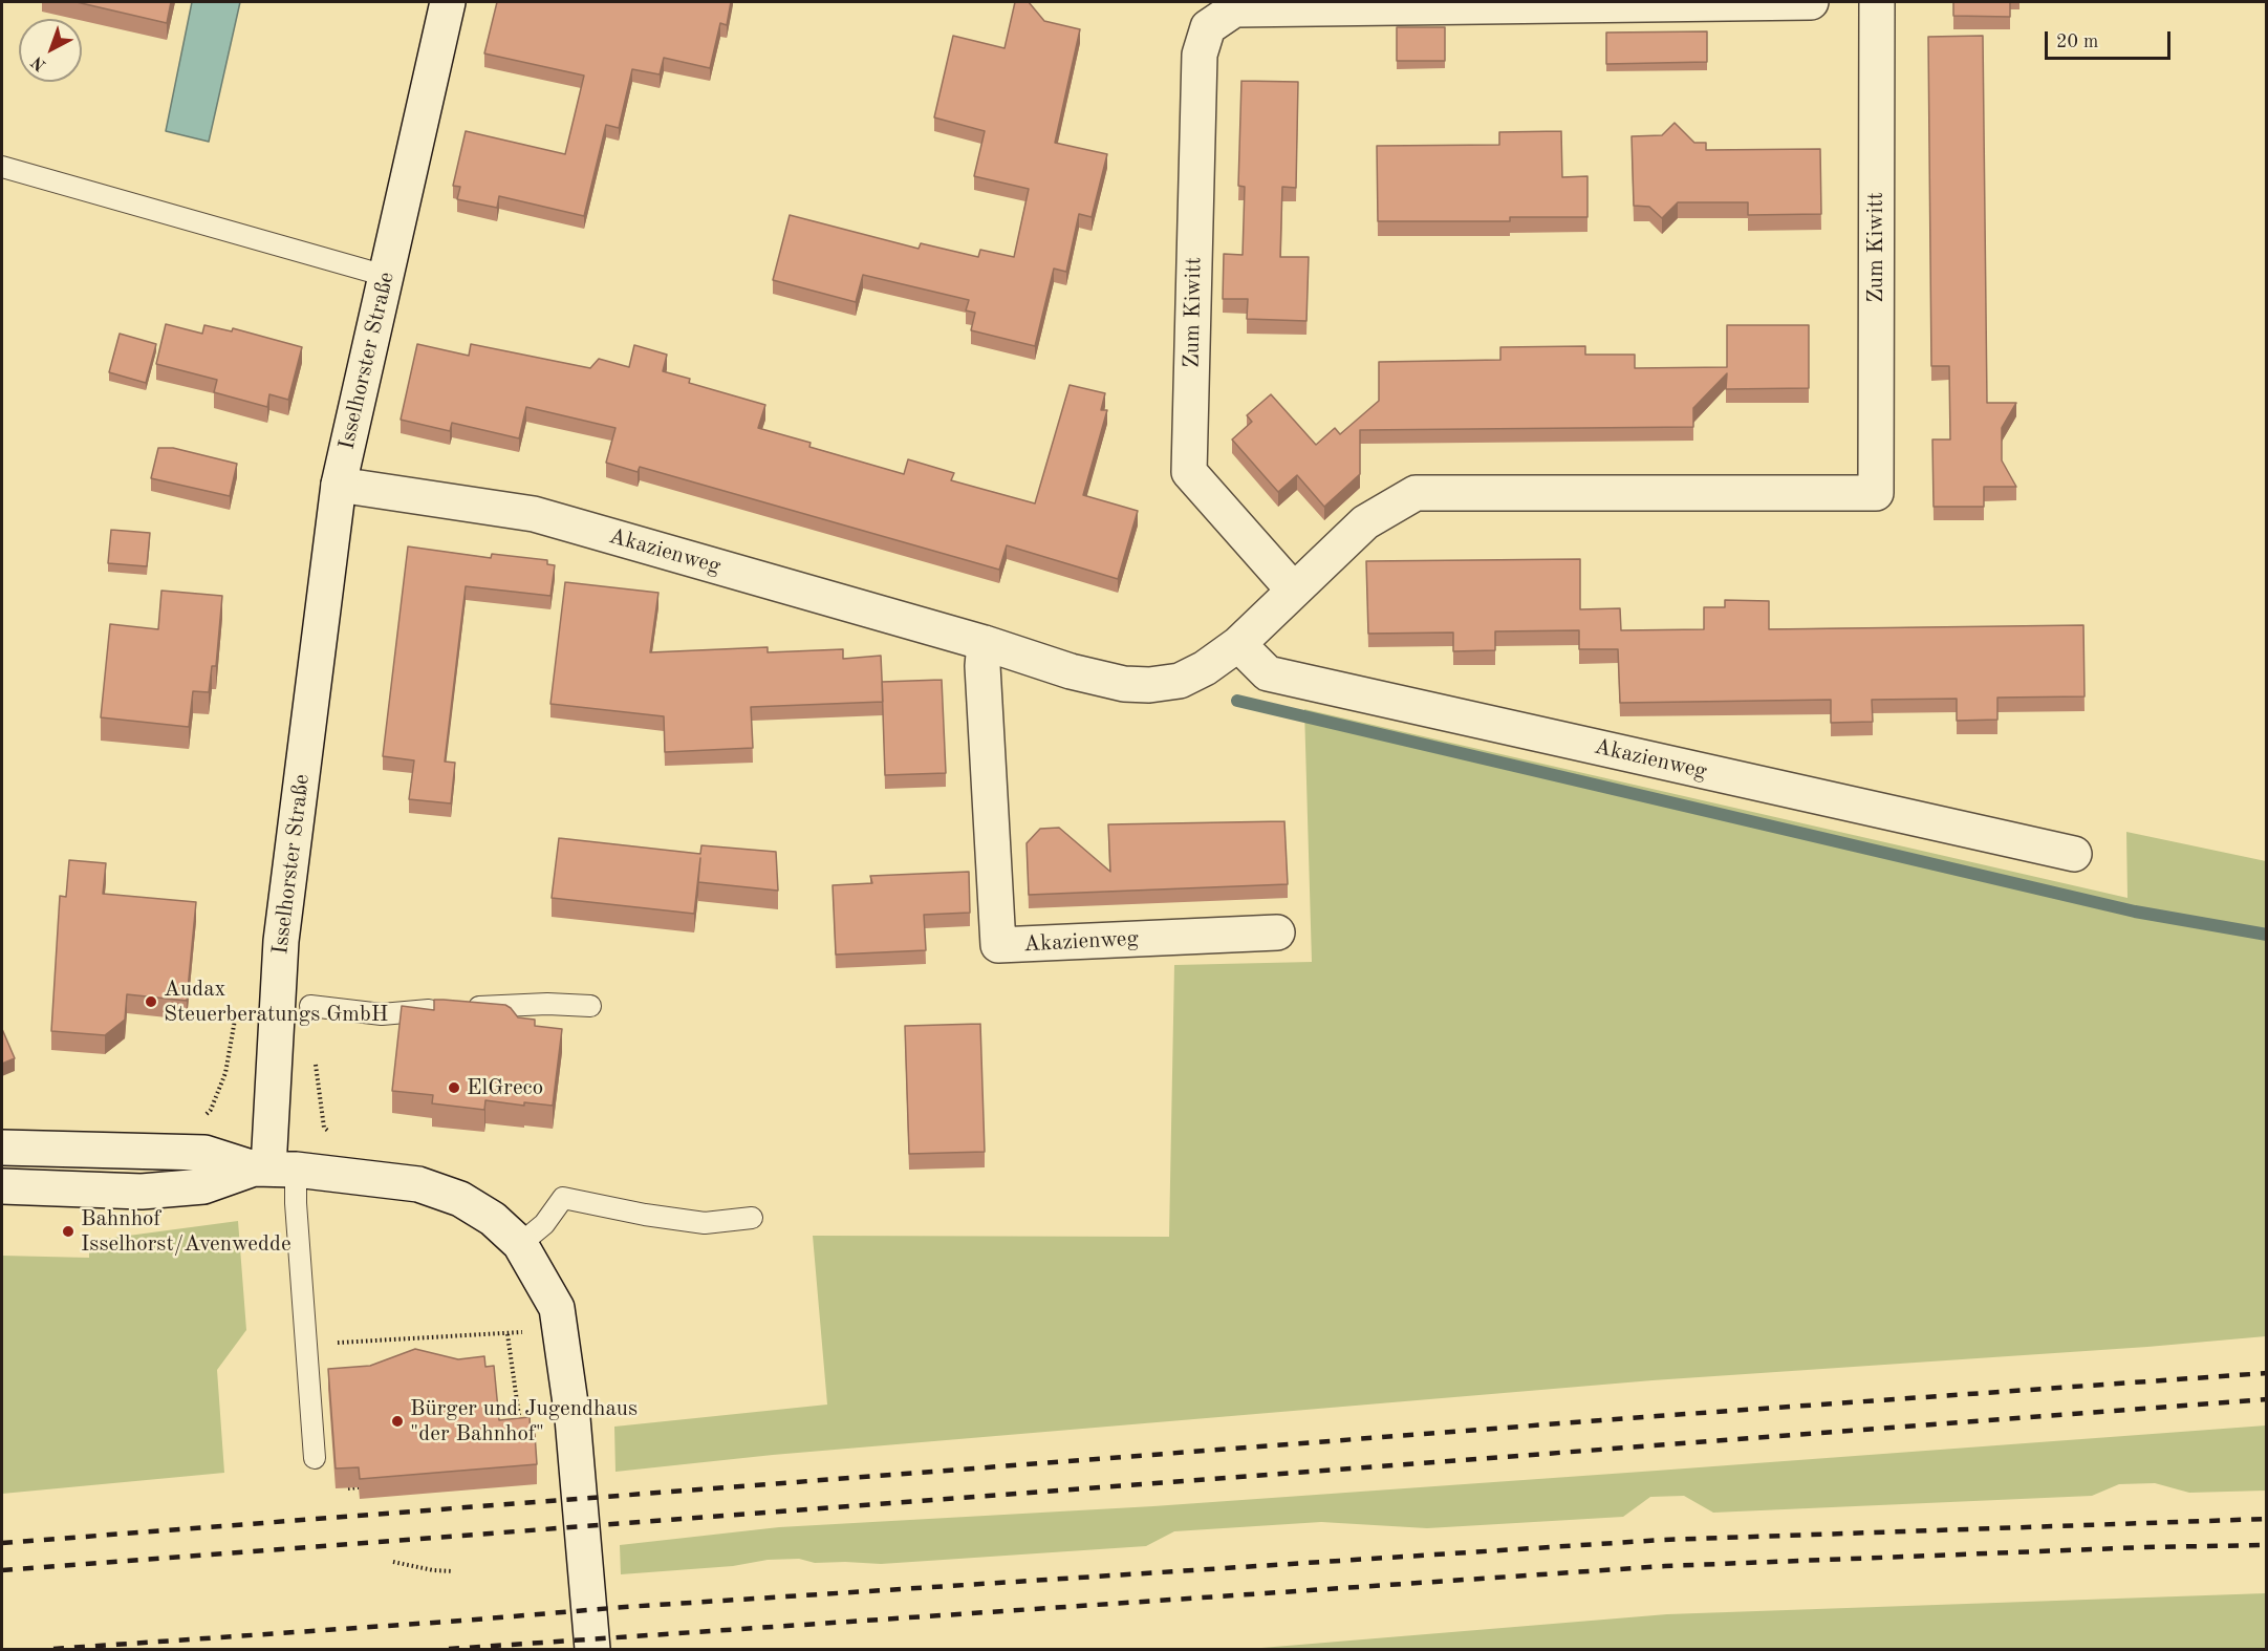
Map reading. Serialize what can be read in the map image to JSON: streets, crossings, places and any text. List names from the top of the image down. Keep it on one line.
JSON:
{"streets":{"street":["Zum Kiwitt","Isselhorster Straße","Akazienweg"]},"crossings":[["Zum Kiwitt","Akazienweg"],["Isselhorster Straße","Akazienweg"]],"places":["Audax Steuerberatungs GmbH","ElGreco","Bahnhof Isselhorst/Avenwedde","Bürger und Jugendhaus \"der Bahnhof\""],"scale_bar":"20 m","north":"bottom left"}
